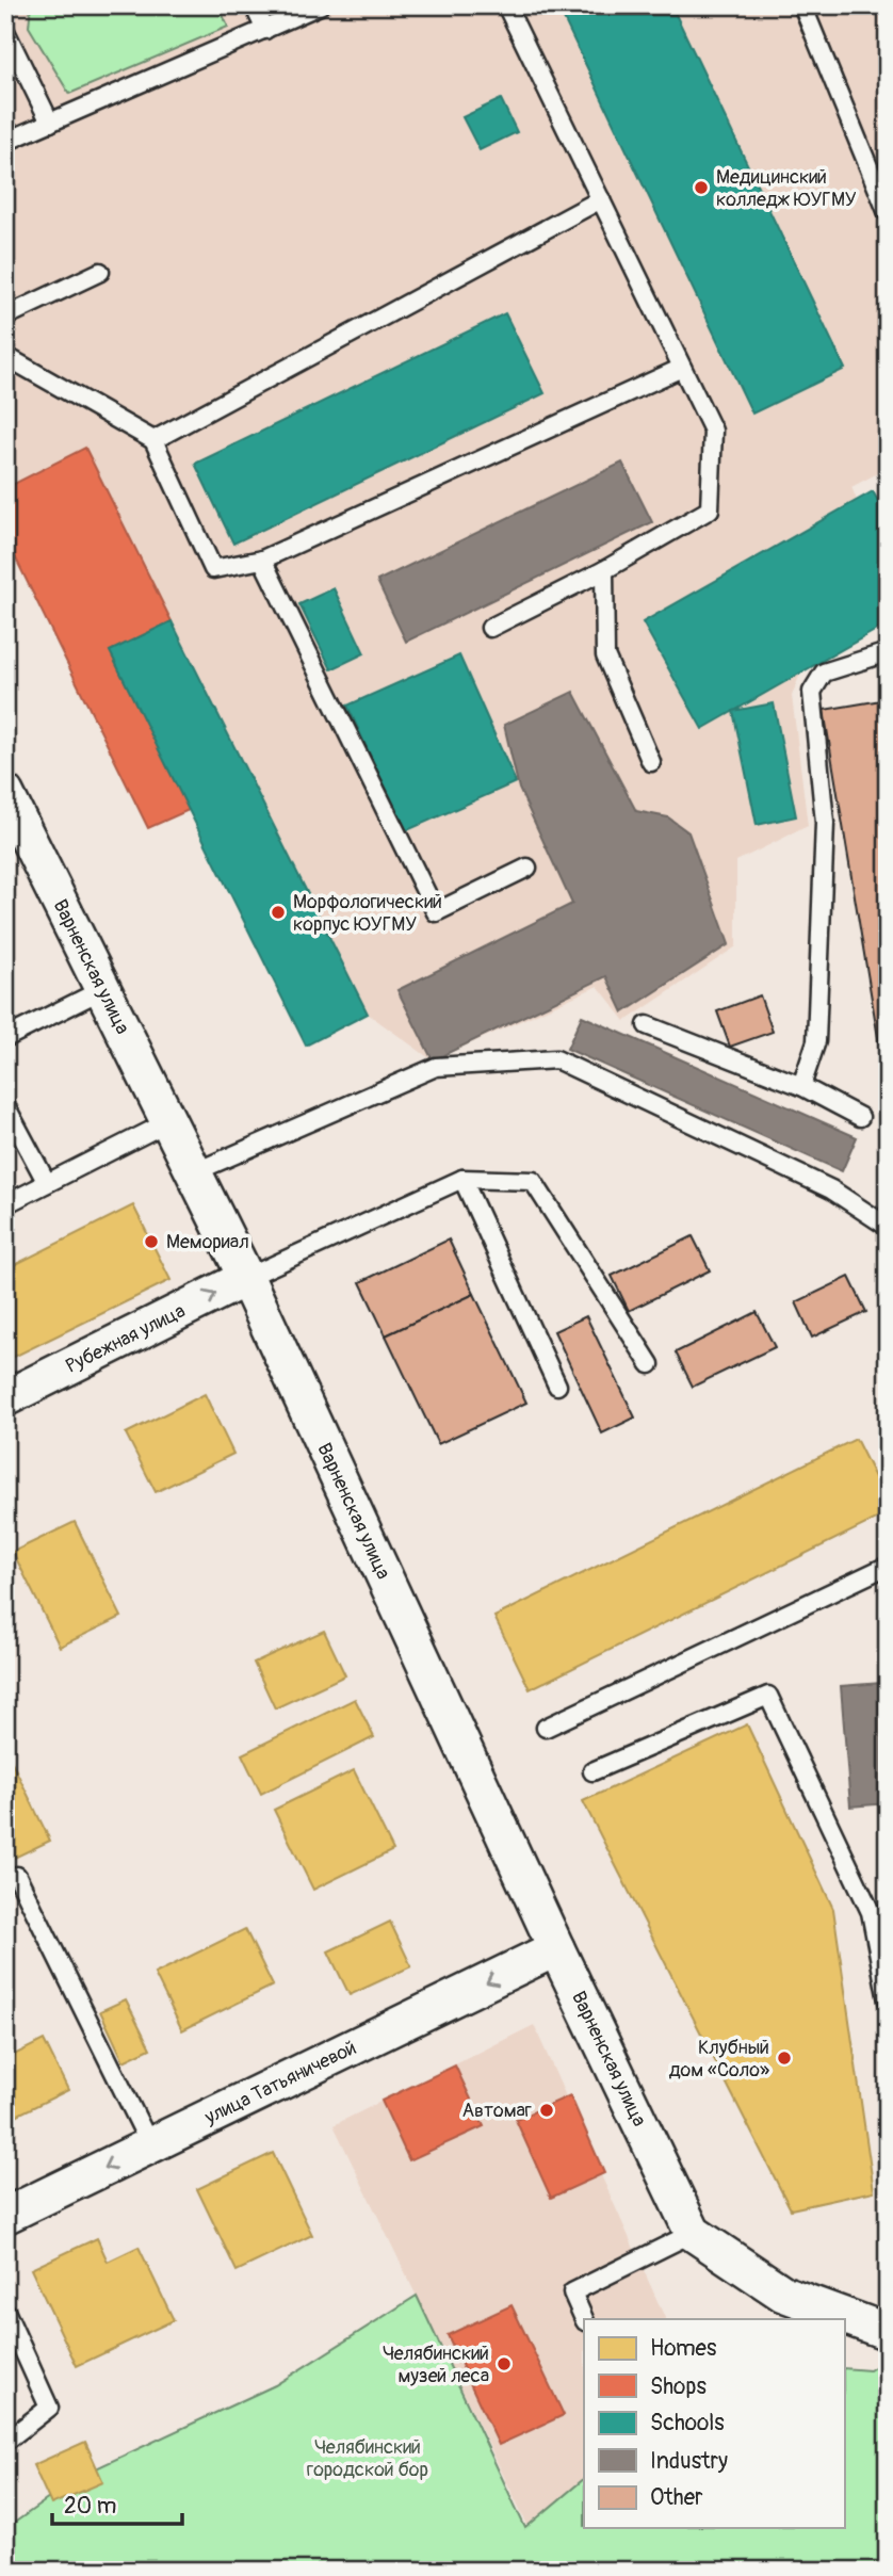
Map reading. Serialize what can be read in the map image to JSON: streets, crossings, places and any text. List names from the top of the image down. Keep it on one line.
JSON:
{"streets":{"street":["Варненская улица","Рубежная улица","улица Татьяничевой"]},"crossings":[["Варненская улица","Рубежная улица"],["Варненская улица","улица Татьяничевой"]],"one_way":["Рубежная улица","улица Татьяничевой"],"parks":["Челябинский городской бор"],"places":["Медицинский колледж ЮУГМУ","Морфологический корпус ЮУГМУ","Мемориал","Клубный дом «Соло»","Автомаг","Челябинский музей леса"],"legend":["Homes","Shops","Schools","Industry","Other"],"scale_bar":"20 m"}
